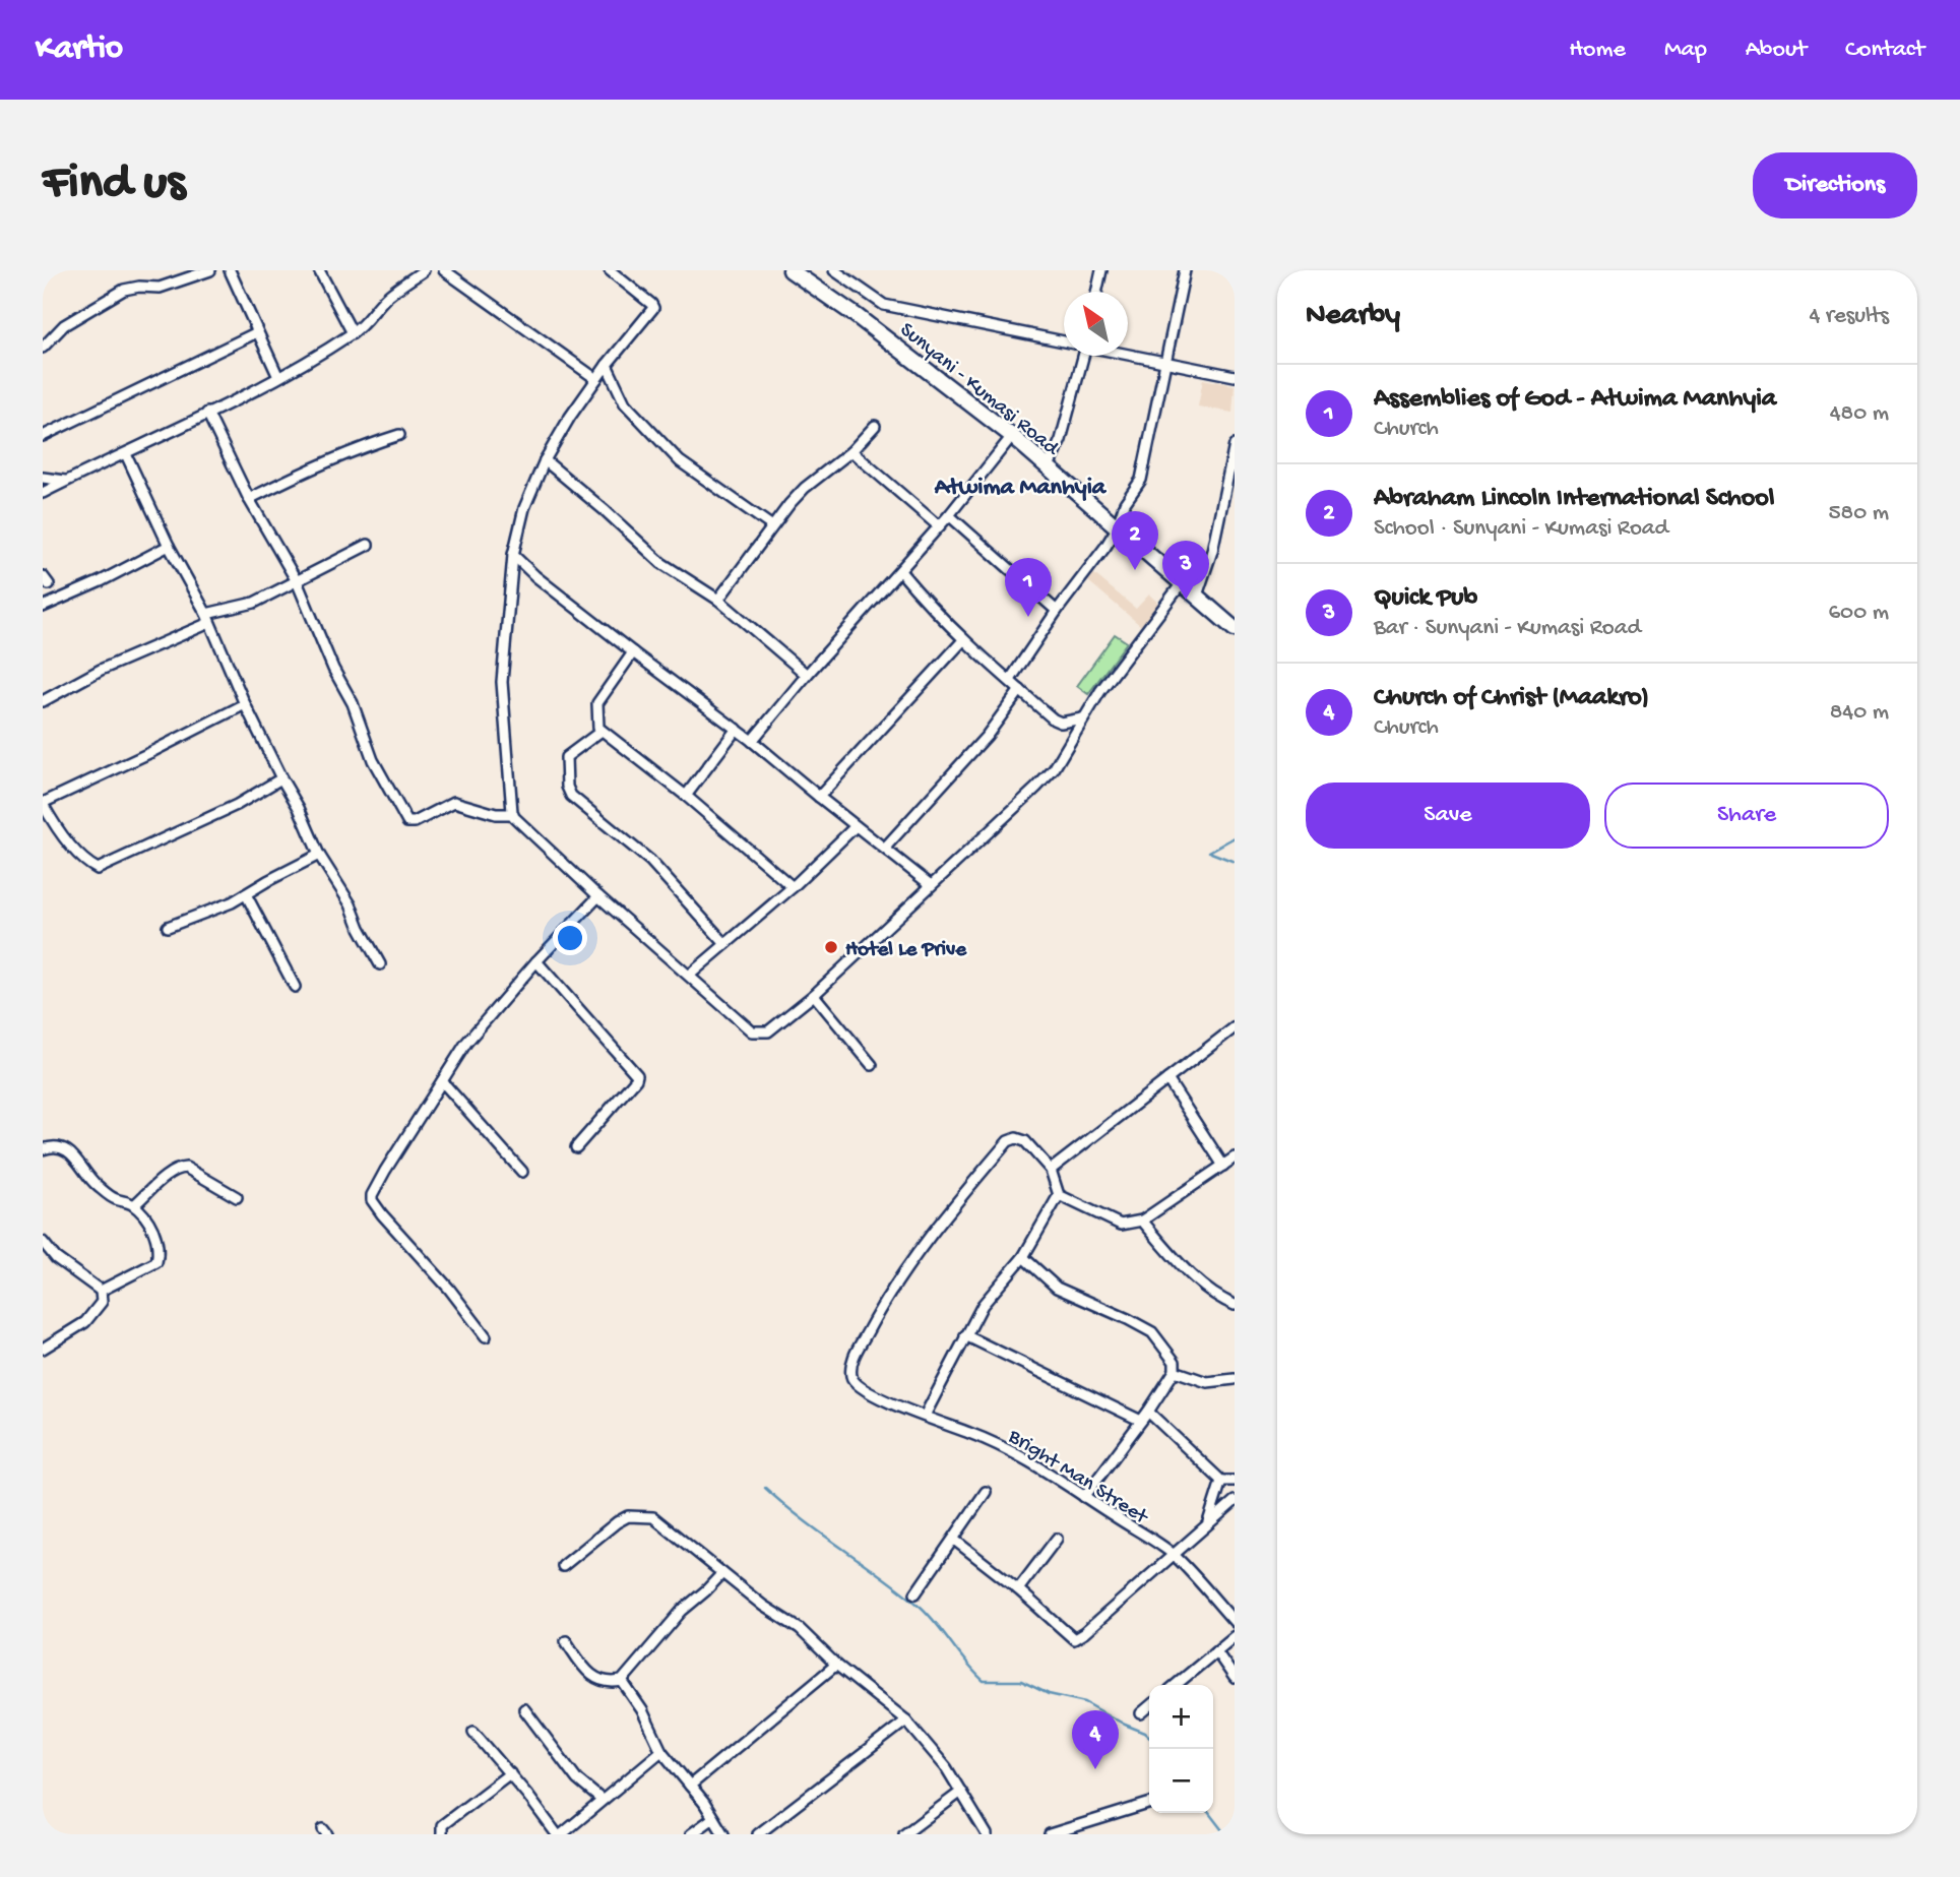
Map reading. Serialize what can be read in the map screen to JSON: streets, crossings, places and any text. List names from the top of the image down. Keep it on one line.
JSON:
{"streets":{"main road":["Sunyani - Kumasi Road"],"street":["Bright Man Street"]},"districts":["Atwima Manhyia"],"places":["Hotel Le Prive"],"north":"top left","page":{"header":"Kartio","nav":["Home","Map","About","Contact"],"buttons":["Directions",["Save","Share"]],"title":"Find us","heading":["Nearby","4 results"],"list":[{"mark":"1","name":"Assemblies of God - Atwima Manhyia","note":"Church","value":"480 m"},{"mark":"2","name":"Abraham Lincoln International School","note":"School · Sunyani - Kumasi Road","value":"580 m"},{"mark":"3","name":"Quick Pub","note":"Bar · Sunyani - Kumasi Road","value":"600 m"},{"mark":"4","name":"Church of Christ (Maakro)","note":"Church","value":"840 m"}],"pins":["2","3","1","4"],"map_buttons":["+","−"]}}
